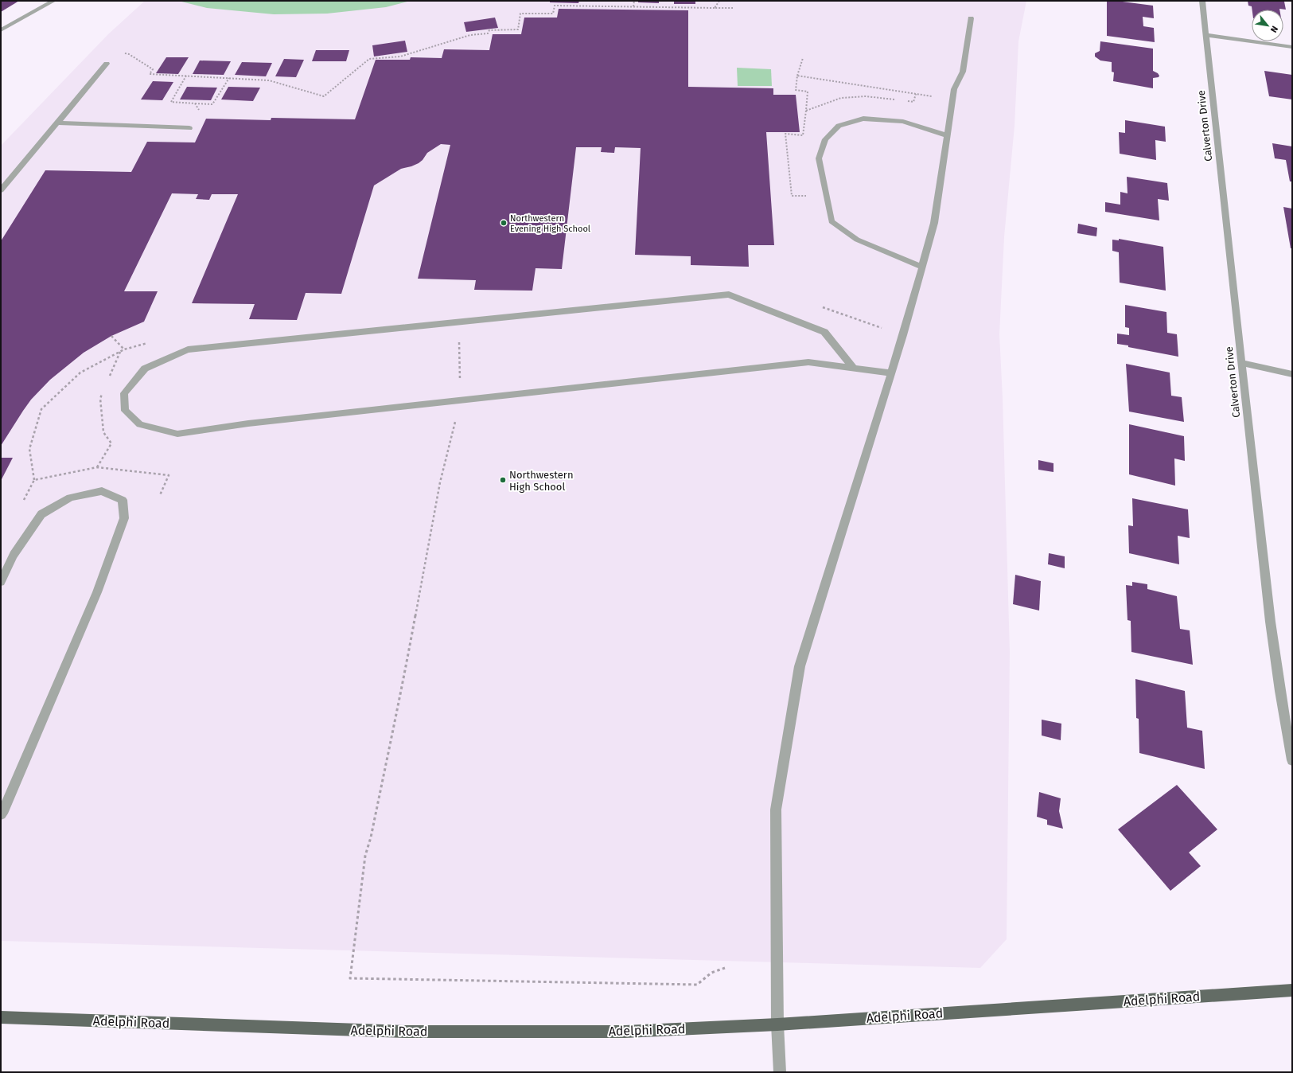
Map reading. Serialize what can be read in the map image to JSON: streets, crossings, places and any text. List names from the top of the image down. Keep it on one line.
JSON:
{"streets":{"main road":["Adelphi Road"],"street":["Calverton Drive"]},"places":["Northwestern Evening High School","Northwestern High School"],"north":"bottom right"}
